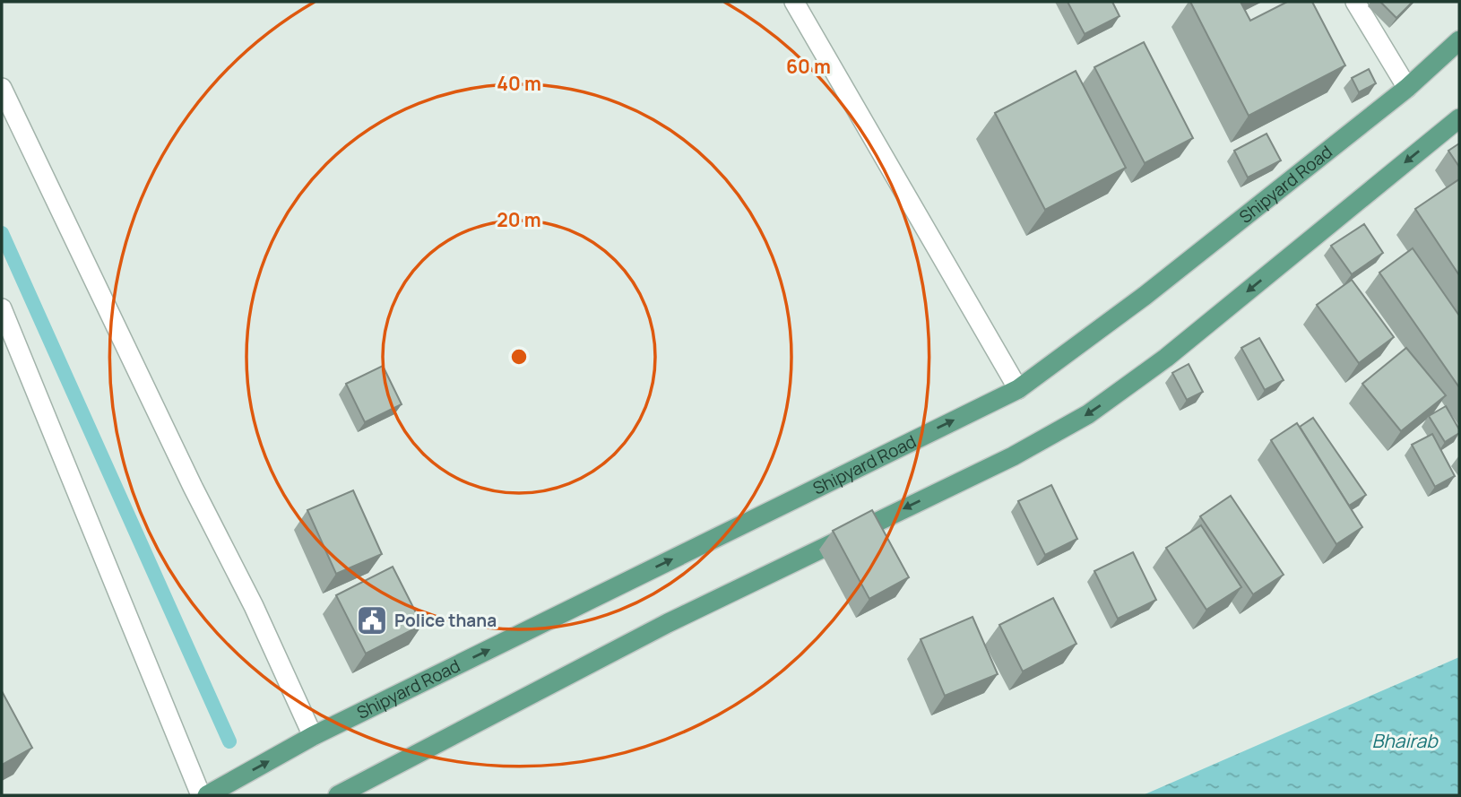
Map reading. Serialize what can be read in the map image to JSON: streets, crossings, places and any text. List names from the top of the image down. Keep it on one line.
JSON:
{"streets":{"main road":["Shipyard Road"]},"water":["Bhairab"],"places":{"public building":["Police thana"]},"rings":["60 m","40 m","20 m"]}
